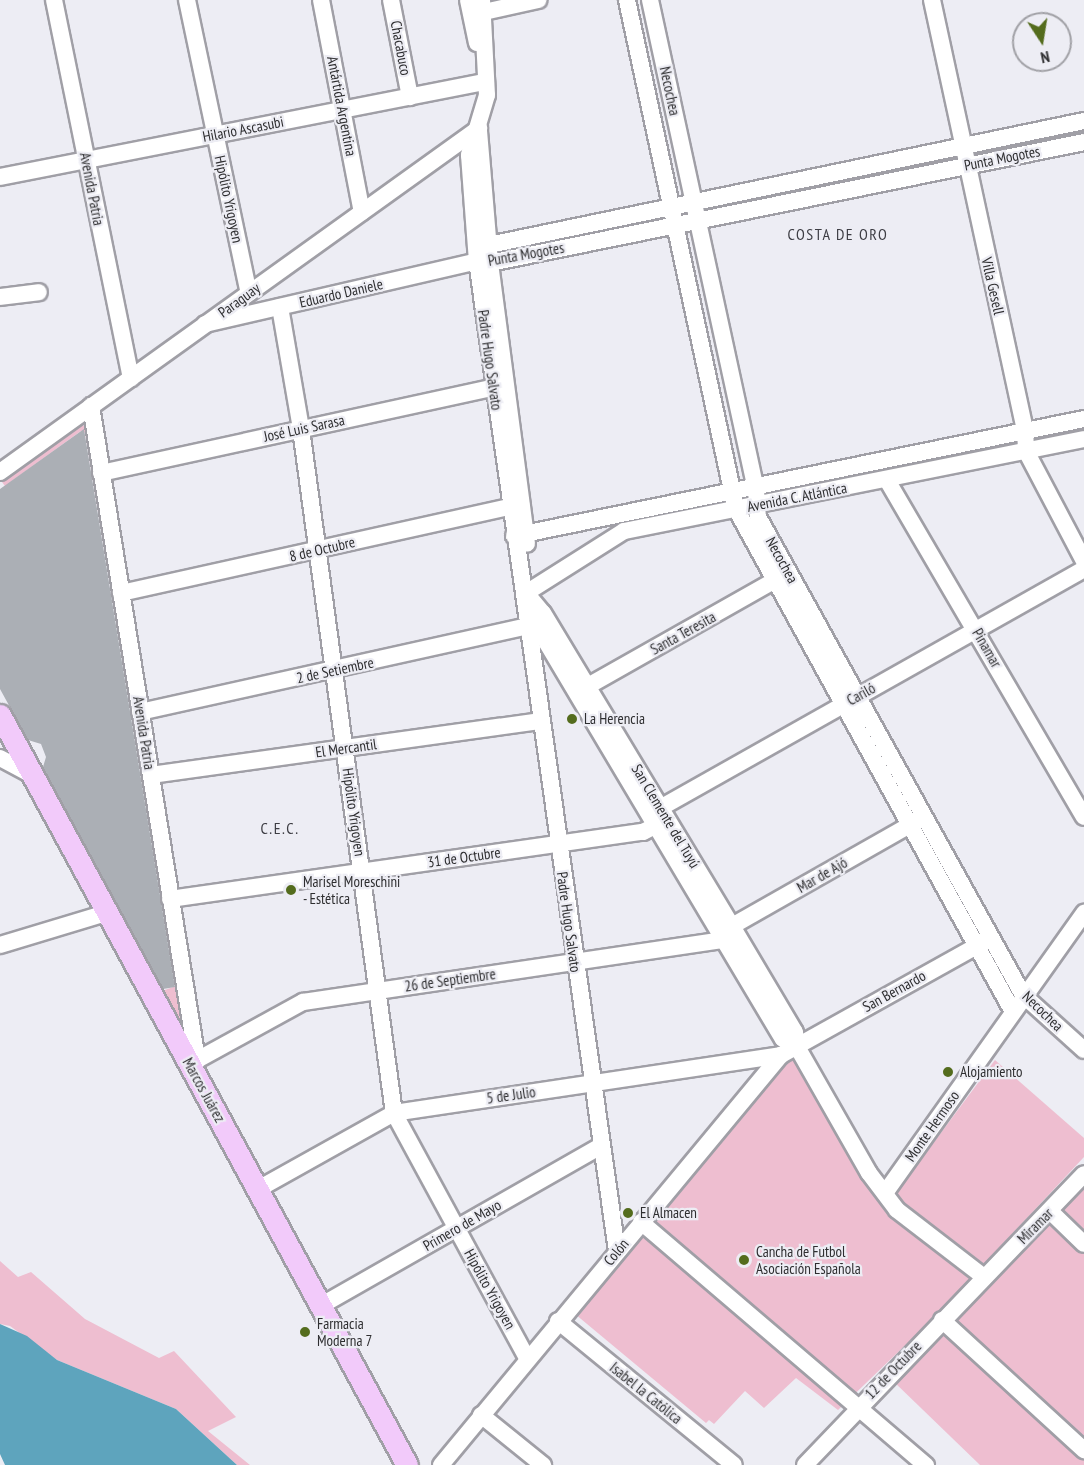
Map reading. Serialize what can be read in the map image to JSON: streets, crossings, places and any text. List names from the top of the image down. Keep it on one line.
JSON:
{"streets":{"main road":["Marcos Juárez"],"street":["Chacabuco","Necochea","Antártida Argentina","Hilario Ascasubi","Punta Mogotes","Avenida Patria","Hipólito Yrigoyen","Villa Gesell","Eduardo Daniele","Paraguay","Padre Hugo Salvato","José Luis Sarasa","Avenida C. Atlántica","8 de Octubre","Santa Teresita","Pinamar","2 de Setiembre","Cariló","El Mercantil","San Clemente del Tuyú","31 de Octubre","Mar de Ajó","26 de Septiembre","San Bernardo","5 de Julio","Monte Hermoso","Primero de Mayo","Miramar","Colón","12 de Octubre","Isabel la Católica"]},"crossings":[["Chacabuco","Hilario Ascasubi"],["Necochea","Punta Mogotes"],["Necochea","Avenida C. Atlántica"],["Necochea","Santa Teresita"],["Necochea","Cariló"],["Necochea","Mar de Ajó"],["Necochea","San Bernardo"],["Necochea","Monte Hermoso"],["Antártida Argentina","Hilario Ascasubi"],["Antártida Argentina","Paraguay"],["Hilario Ascasubi","Avenida Patria"],["Hilario Ascasubi","Hipólito Yrigoyen"],["Hilario Ascasubi","Padre Hugo Salvato"],["Punta Mogotes","Villa Gesell"],["Punta Mogotes","Eduardo Daniele"],["Punta Mogotes","Padre Hugo Salvato"],["Avenida Patria","Paraguay"],["Avenida Patria","José Luis Sarasa"],["Avenida Patria","8 de Octubre"],["Avenida Patria","2 de Setiembre"],["Avenida Patria","El Mercantil"],["Avenida Patria","31 de Octubre"],["Avenida Patria","26 de Septiembre"],["Avenida Patria","Marcos Juárez"],["Hipólito Yrigoyen","Eduardo Daniele"],["Hipólito Yrigoyen","Paraguay"],["Hipólito Yrigoyen","José Luis Sarasa"],["Hipólito Yrigoyen","8 de Octubre"],["Hipólito Yrigoyen","2 de Setiembre"],["Hipólito Yrigoyen","El Mercantil"],["Hipólito Yrigoyen","31 de Octubre"],["Hipólito Yrigoyen","26 de Septiembre"],["Hipólito Yrigoyen","5 de Julio"],["Hipólito Yrigoyen","Primero de Mayo"],["Hipólito Yrigoyen","Colón"],["Villa Gesell","Avenida C. Atlántica"],["Eduardo Daniele","Paraguay"],["Eduardo Daniele","Padre Hugo Salvato"],["Paraguay","Padre Hugo Salvato"],["Padre Hugo Salvato","José Luis Sarasa"],["Padre Hugo Salvato","Avenida C. Atlántica"],["Padre Hugo Salvato","8 de Octubre"],["Padre Hugo Salvato","2 de Setiembre"],["Padre Hugo Salvato","El Mercantil"],["Padre Hugo Salvato","San Clemente del Tuyú"],["Padre Hugo Salvato","31 de Octubre"],["Padre Hugo Salvato","26 de Septiembre"],["Padre Hugo Salvato","5 de Julio"],["Padre Hugo Salvato","Primero de Mayo"],["Padre Hugo Salvato","Colón"],["Avenida C. Atlántica","Pinamar"],["Avenida C. Atlántica","San Clemente del Tuyú"],["Santa Teresita","San Clemente del Tuyú"],["Pinamar","Cariló"],["2 de Setiembre","San Clemente del Tuyú"],["Cariló","San Clemente del Tuyú"],["San Clemente del Tuyú","31 de Octubre"],["San Clemente del Tuyú","Mar de Ajó"],["San Clemente del Tuyú","26 de Septiembre"],["San Clemente del Tuyú","San Bernardo"],["San Clemente del Tuyú","Monte Hermoso"],["San Clemente del Tuyú","Miramar"],["San Clemente del Tuyú","Colón"],["San Clemente del Tuyú","12 de Octubre"],["Mar de Ajó","26 de Septiembre"],["26 de Septiembre","Marcos Juárez"],["San Bernardo","Colón"],["Marcos Juárez","5 de Julio"],["Marcos Juárez","Primero de Mayo"],["5 de Julio","Colón"],["Miramar","12 de Octubre"],["Colón","Isabel la Católica"]],"districts":["COSTA DE ORO","C.E.C."],"places":["La Herencia","Marisel Moreschini - Estética","Alojamiento","El Almacen","Cancha de Futbol Asociación Española","Farmacia Moderna 7"],"north":"bottom"}
